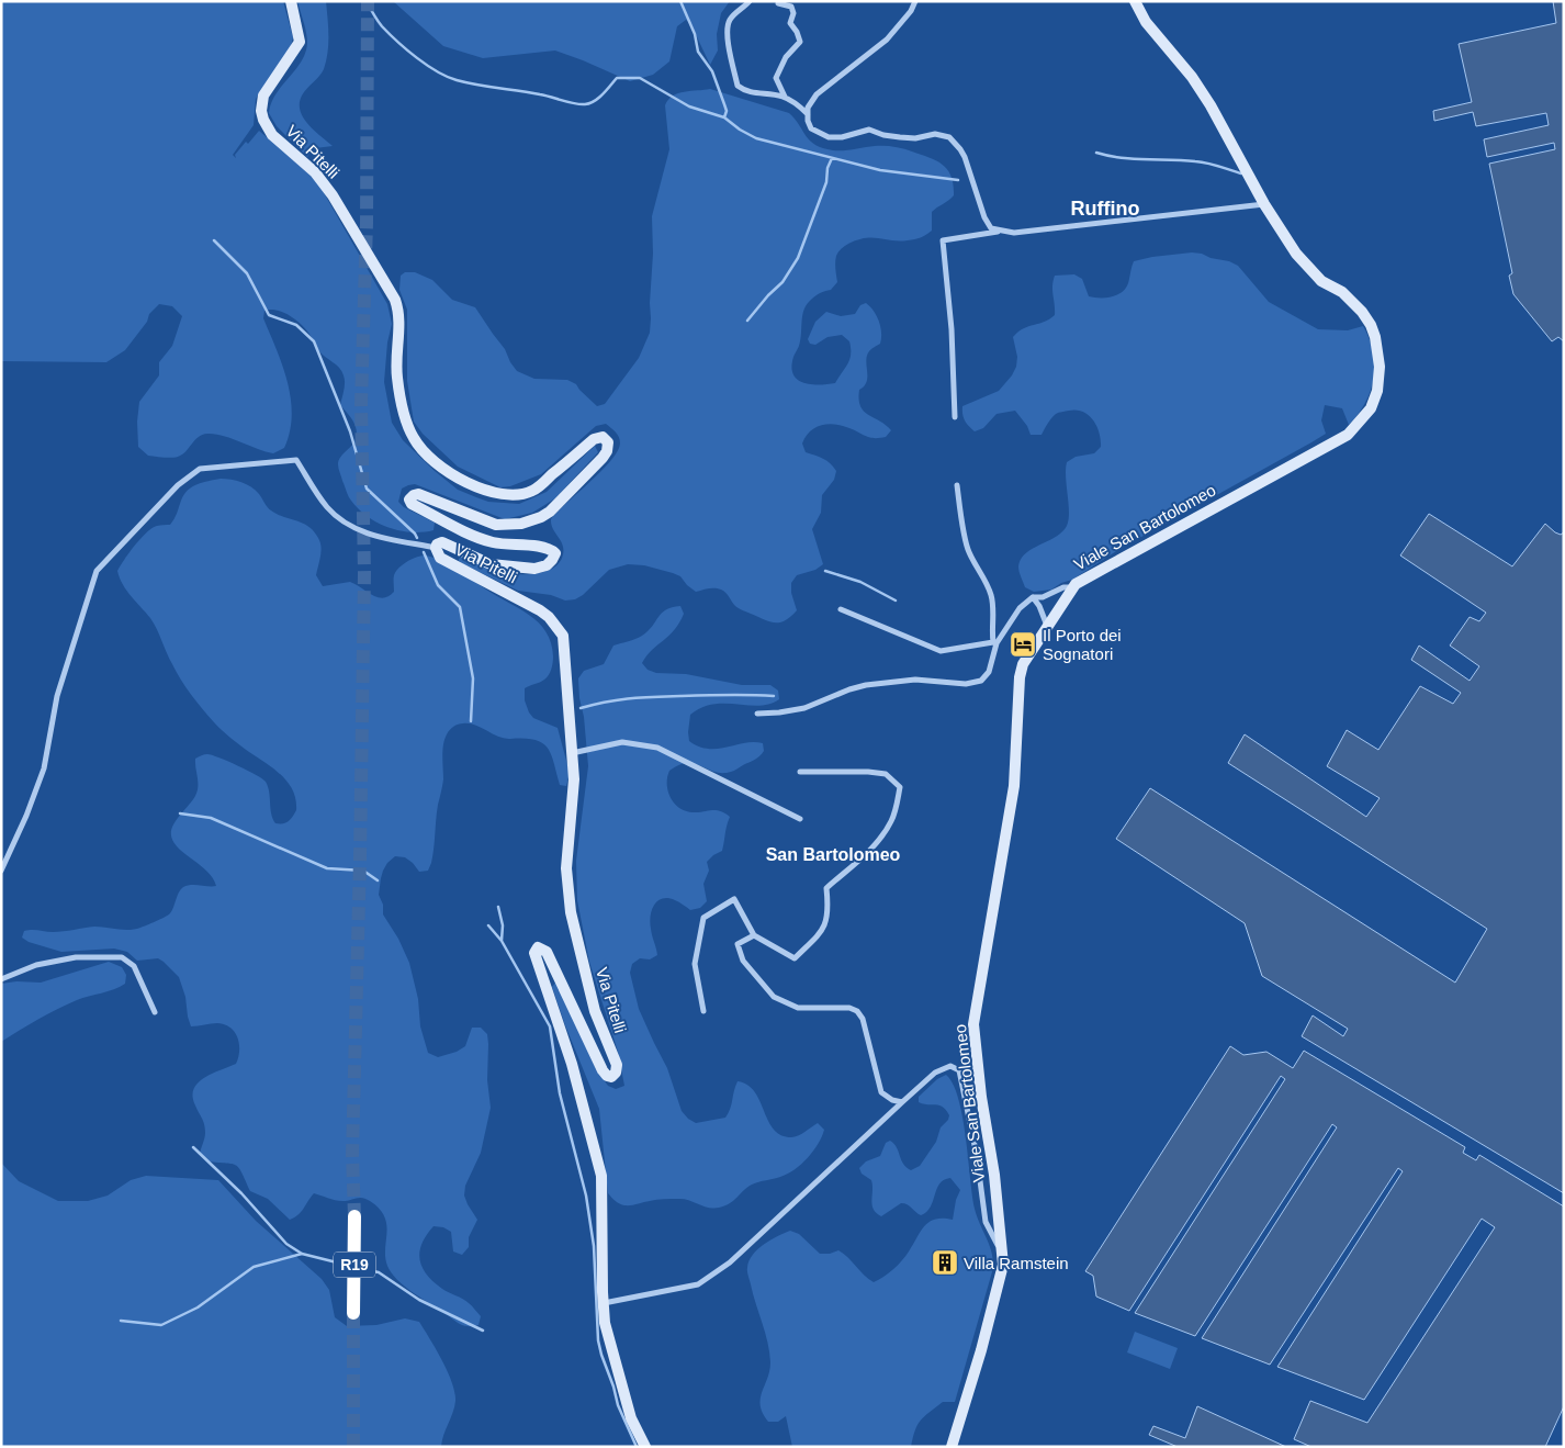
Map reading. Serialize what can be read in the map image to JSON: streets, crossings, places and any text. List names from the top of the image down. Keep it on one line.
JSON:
{"streets":{"highway":["R19"],"street":["Via Pitelli","Viale San Bartolomeo"]},"districts":["Ruffino","San Bartolomeo"],"places":{"hotel":["Il Porto dei Sognatori"],"building":["Villa Ramstein"]}}
